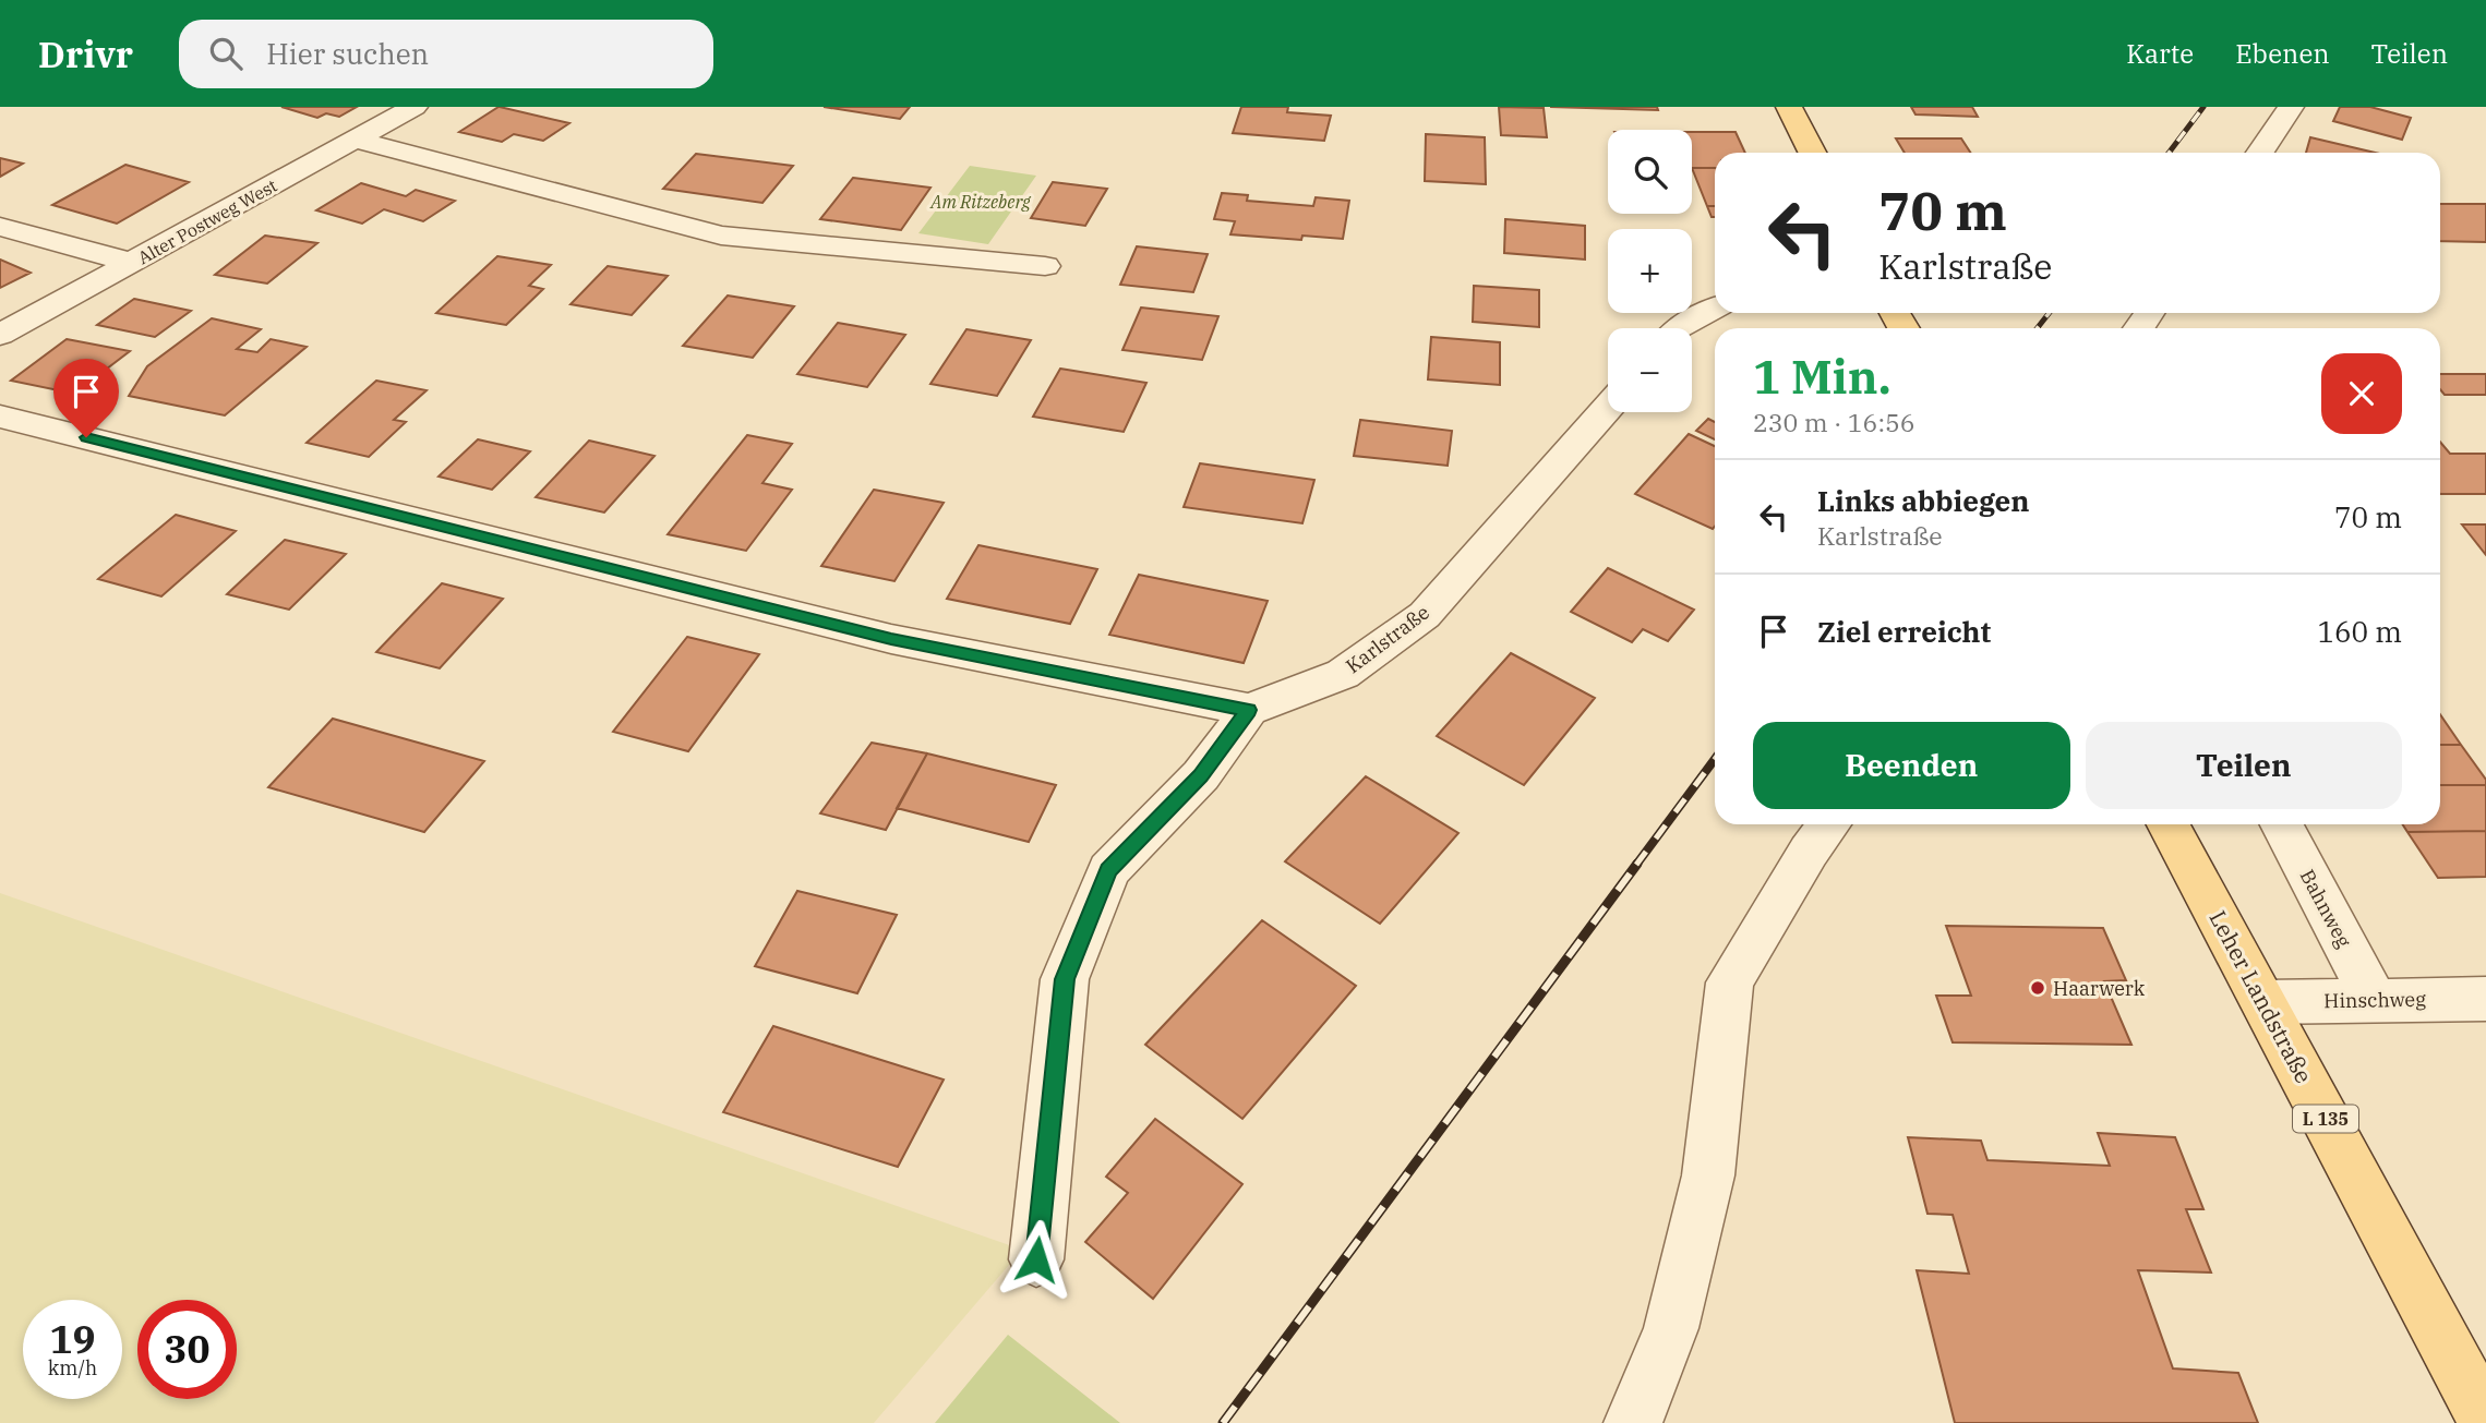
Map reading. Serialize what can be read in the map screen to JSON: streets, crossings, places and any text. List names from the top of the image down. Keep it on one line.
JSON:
{"streets":{"main road":["Leher Landstraße","L 135"],"street":["Alter Postweg West","Karlstraße","Bahnweg","Hinschweg"]},"crossings":[["Bahnweg","Hinschweg"],["Leher Landstraße","Hinschweg"]],"parks":["Am Ritzeberg"],"places":["Haarwerk"],"page":{"header":"Drivr","search":"Hier suchen","nav":["Karte","Ebenen","Teilen"],"map_buttons":["+","−"],"turn":["70 m","Karlstraße"],"heading":["1 Min.","230 m · 16:56"],"list":[{"name":"Links abbiegen","note":"Karlstraße","value":"70 m"},{"name":"Ziel erreicht","value":"160 m"}],"buttons":["Beenden","Teilen"],"speed":"19 km/h","limit":"30"}}
